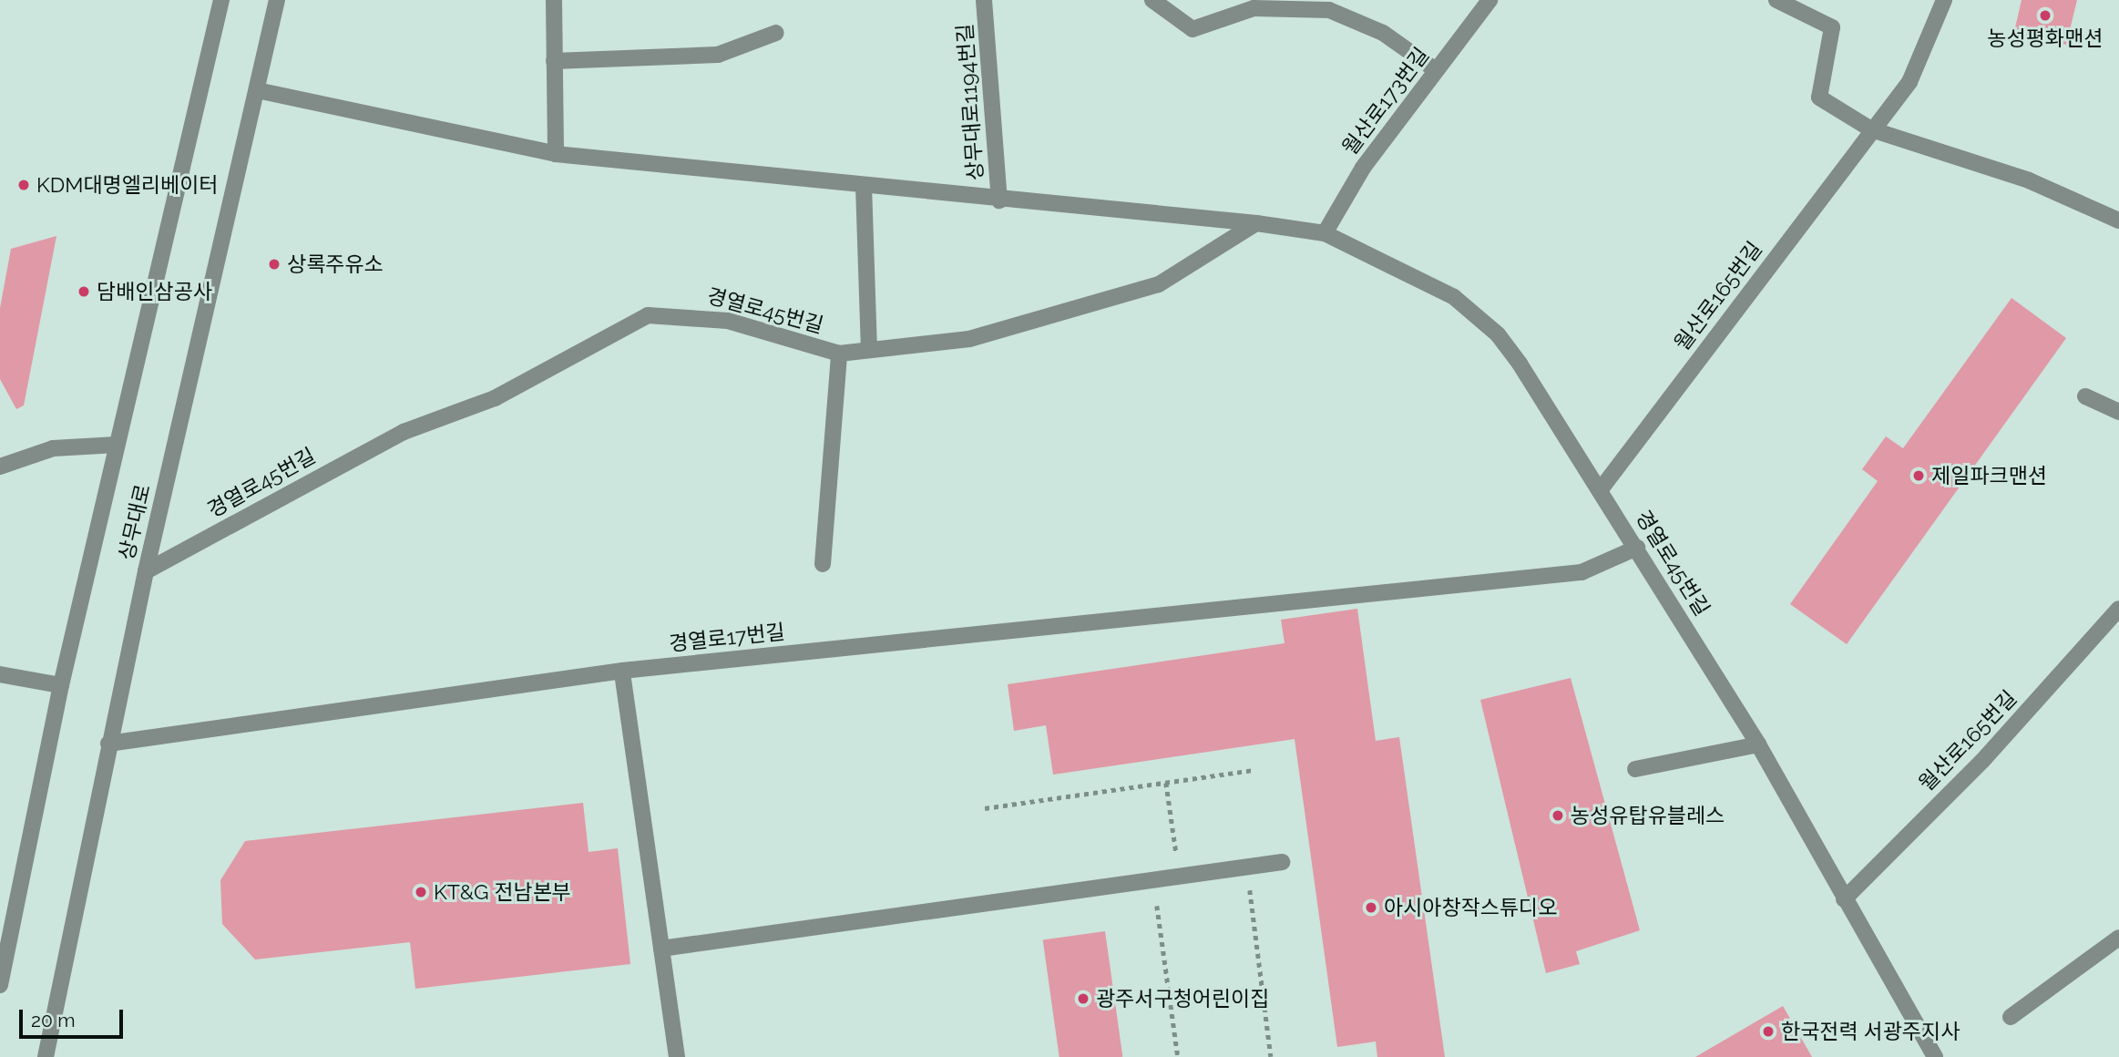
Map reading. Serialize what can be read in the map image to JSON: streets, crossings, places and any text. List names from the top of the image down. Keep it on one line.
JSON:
{"streets":{"street":["월산로173번길","상무대로1194번길","월산로165번길","경열로45번길","상무대로","경열로17번길"]},"crossings":[["월산로173번길","경열로45번길"],["상무대로1194번길","경열로45번길"],["월산로165번길","경열로45번길"],["경열로45번길","상무대로"],["경열로45번길","경열로17번길"],["상무대로","경열로17번길"]],"places":["농성평화맨션","KDM대명엘리베이터","상록주유소","담배인삼공사","제일파크맨션","농성유탑유블레스","KT&G 전남본부","아시아창작스튜디오","광주서구청어린이집","한국전력 서광주지사"],"scale_bar":"20 m"}
